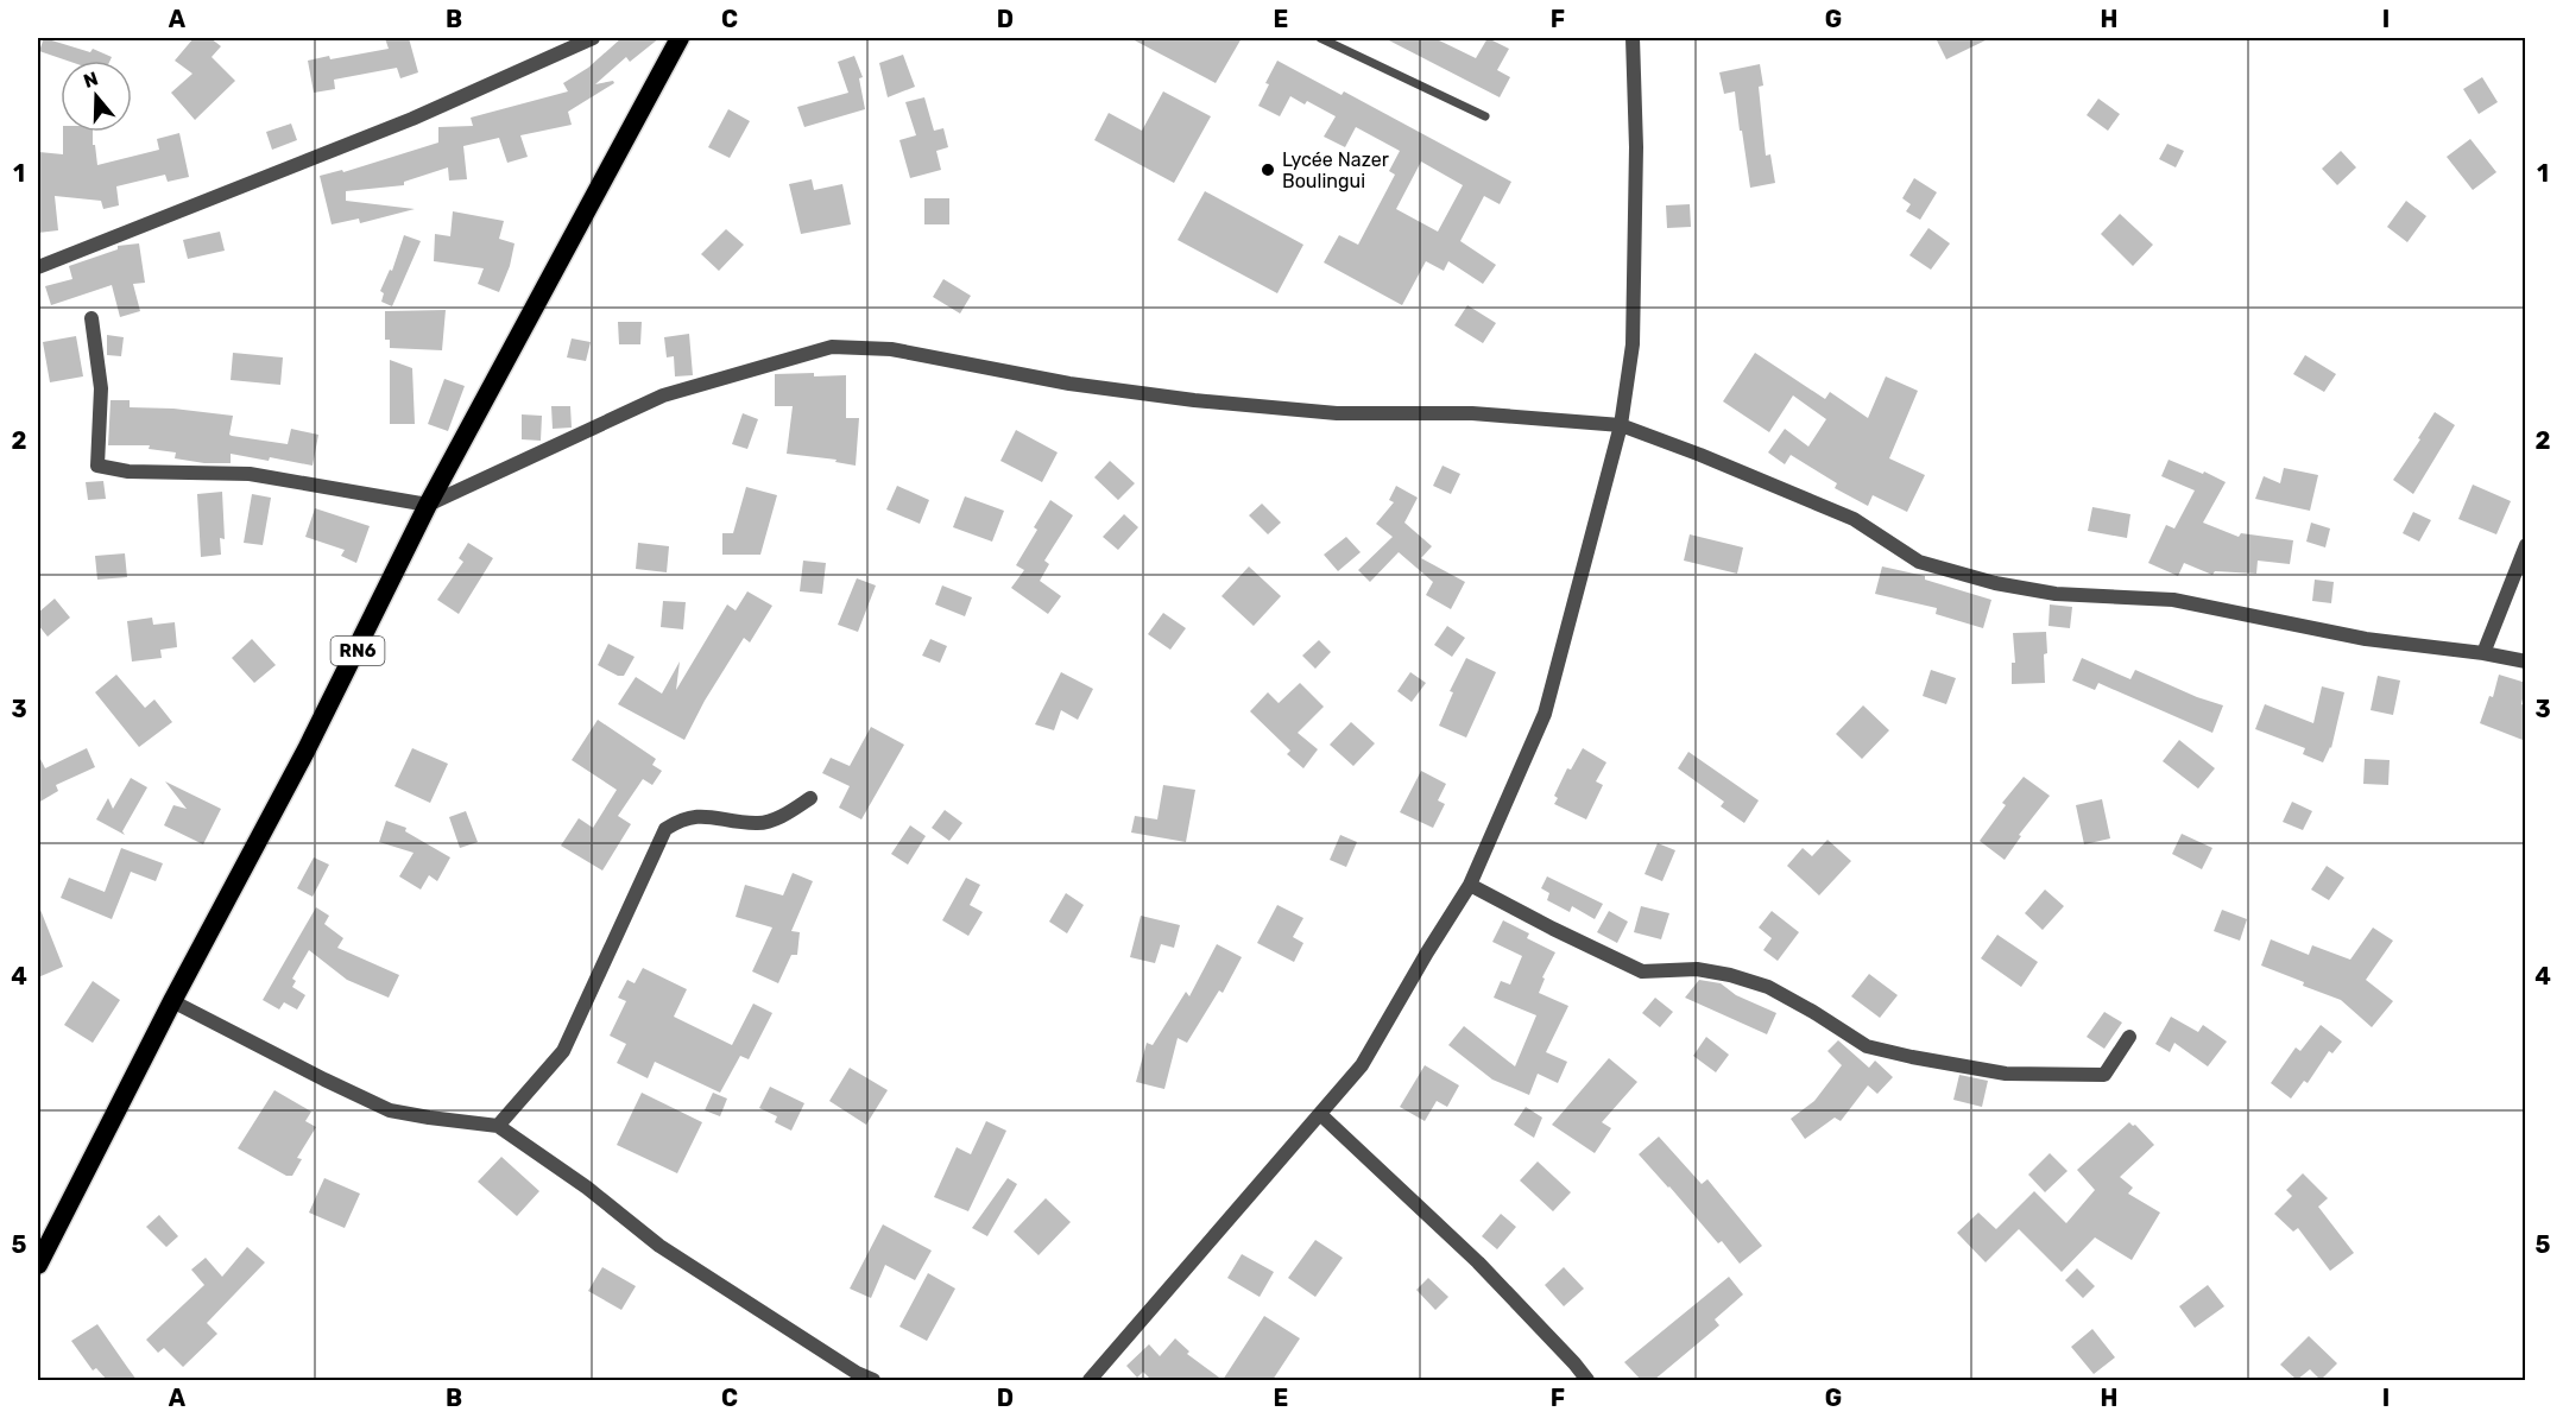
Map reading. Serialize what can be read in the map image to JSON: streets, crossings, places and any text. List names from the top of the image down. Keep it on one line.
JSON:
{"streets":{"highway":["RN6"]},"places":["Lycée Nazer Boulingui"],"north":"top","grid":{"columns":["A","B","C","D","E","F","G","H","I"],"rows":["1","2","3","4","5"]}}
